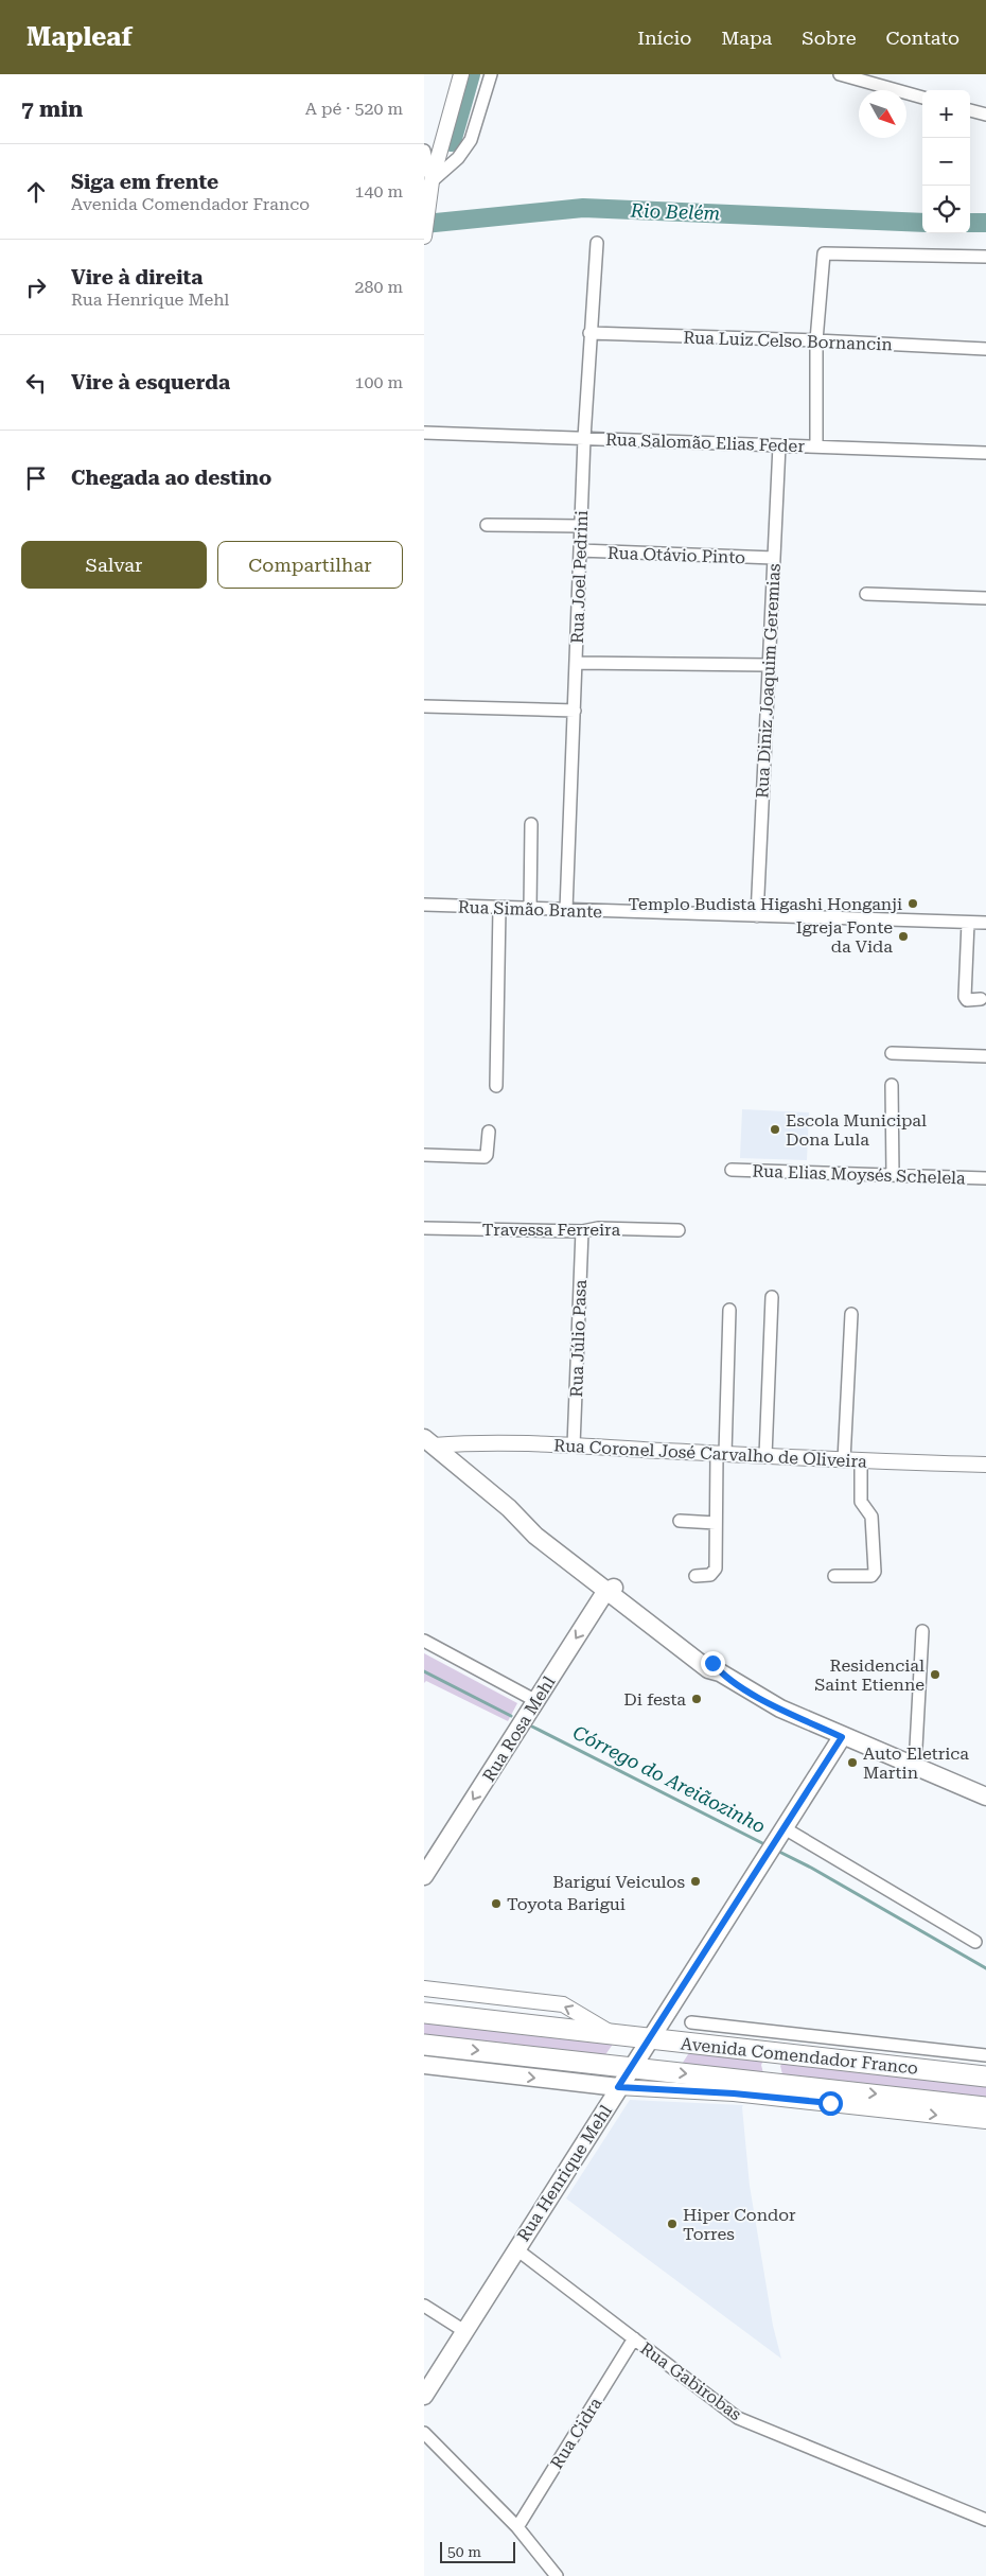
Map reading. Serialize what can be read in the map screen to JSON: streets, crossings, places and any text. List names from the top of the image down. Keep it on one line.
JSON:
{"streets":{"highway":["Avenida Comendador Franco"],"main road":["Rua Rosa Mehl","Rua Henrique Mehl"],"street":["Rua Luiz Celso Bornancin","Rua Salomão Elias Feder","Rua Otávio Pinto","Rua Joel Pedrini","Rua Diniz Joaquim Geremias","Rua Simão Brante","Rua Elias Moysés Schelela","Travessa Ferreira","Rua Júlio Pasa","Rua Coronel José Carvalho de Oliveira","Rua Gabirobas","Rua Cidra"]},"crossings":[["Rua Luiz Celso Bornancin","Rua Joel Pedrini"],["Rua Salomão Elias Feder","Rua Joel Pedrini"],["Rua Salomão Elias Feder","Rua Diniz Joaquim Geremias"],["Rua Otávio Pinto","Rua Joel Pedrini"],["Rua Otávio Pinto","Rua Diniz Joaquim Geremias"],["Rua Joel Pedrini","Rua Simão Brante"],["Rua Diniz Joaquim Geremias","Rua Simão Brante"],["Travessa Ferreira","Rua Júlio Pasa"],["Rua Júlio Pasa","Rua Coronel José Carvalho de Oliveira"],["Avenida Comendador Franco","Rua Henrique Mehl"],["Rua Henrique Mehl","Rua Gabirobas"],["Rua Gabirobas","Rua Cidra"]],"one_way":["Rua Rosa Mehl"],"water":["Rio Belém","Córrego do Areiãozinho"],"places":["Templo Budista Higashi Honganji","Igreja Fonte da Vida","Escola Municipal Dona Lula","Residencial Saint Etienne","Di festa","Auto Eletrica Martin","Bariguí Veiculos","Toyota Barigui","Hiper Condor Torres"],"scale_bar":"50 m","north":"bottom right","page":{"header":"Mapleaf","nav":["Início","Mapa","Sobre","Contato"],"heading":["7 min","A pé · 520 m"],"map_buttons":["+","−"],"list":[["Siga em frente","Avenida Comendador Franco","140 m"],["Vire à direita","Rua Henrique Mehl","280 m"],["Vire à esquerda","100 m"],"Chegada ao destino"],"buttons":["Salvar","Compartilhar"],"scale":"50 m"}}
